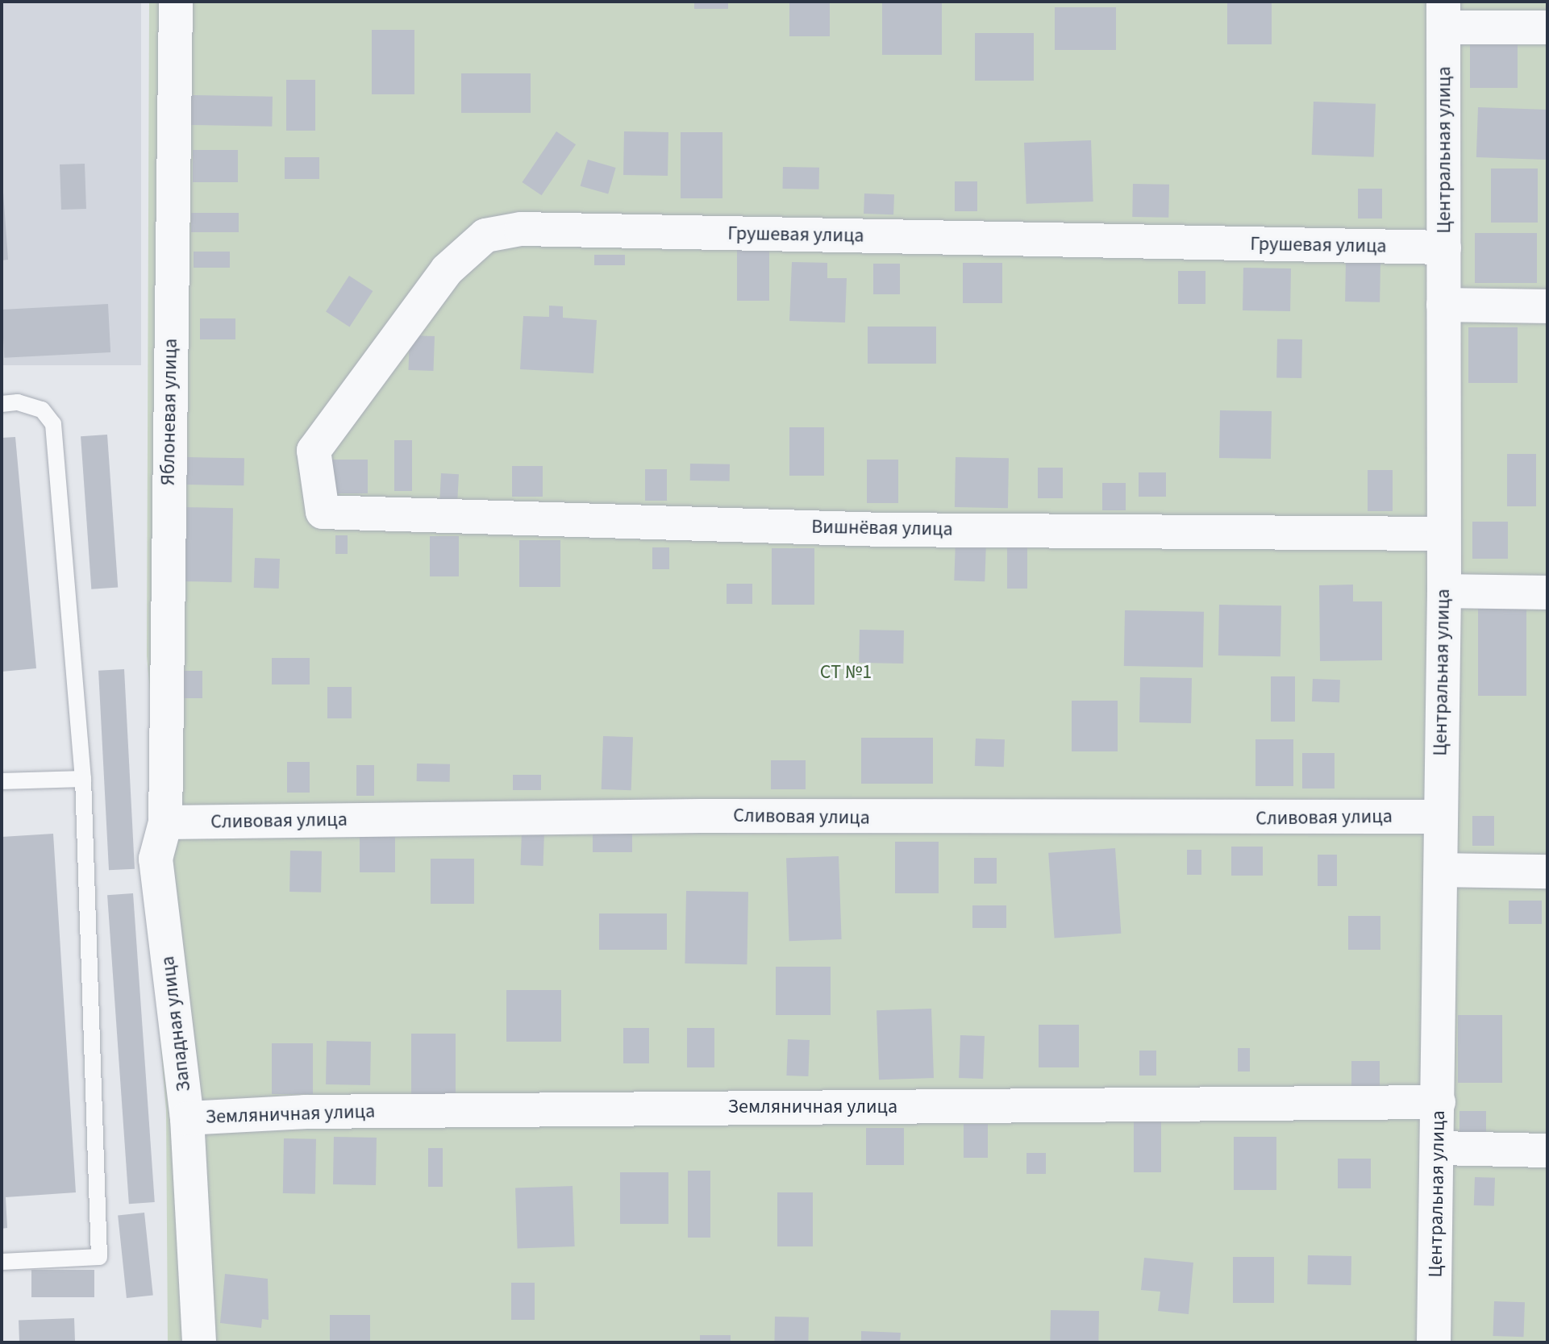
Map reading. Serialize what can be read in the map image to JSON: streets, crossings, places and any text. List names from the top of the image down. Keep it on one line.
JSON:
{"streets":{"street":["Центральная улица","Грушевая улица","Яблоневая улица","Вишнёвая улица","Сливовая улица","Западная улица","Земляничная улица"]},"crossings":[["Центральная улица","Грушевая улица"],["Центральная улица","Вишнёвая улица"],["Центральная улица","Сливовая улица"],["Центральная улица","Земляничная улица"],["Грушевая улица","Вишнёвая улица"],["Яблоневая улица","Сливовая улица"],["Яблоневая улица","Западная улица"],["Сливовая улица","Западная улица"],["Западная улица","Земляничная улица"]],"parks":["СТ №1"]}
